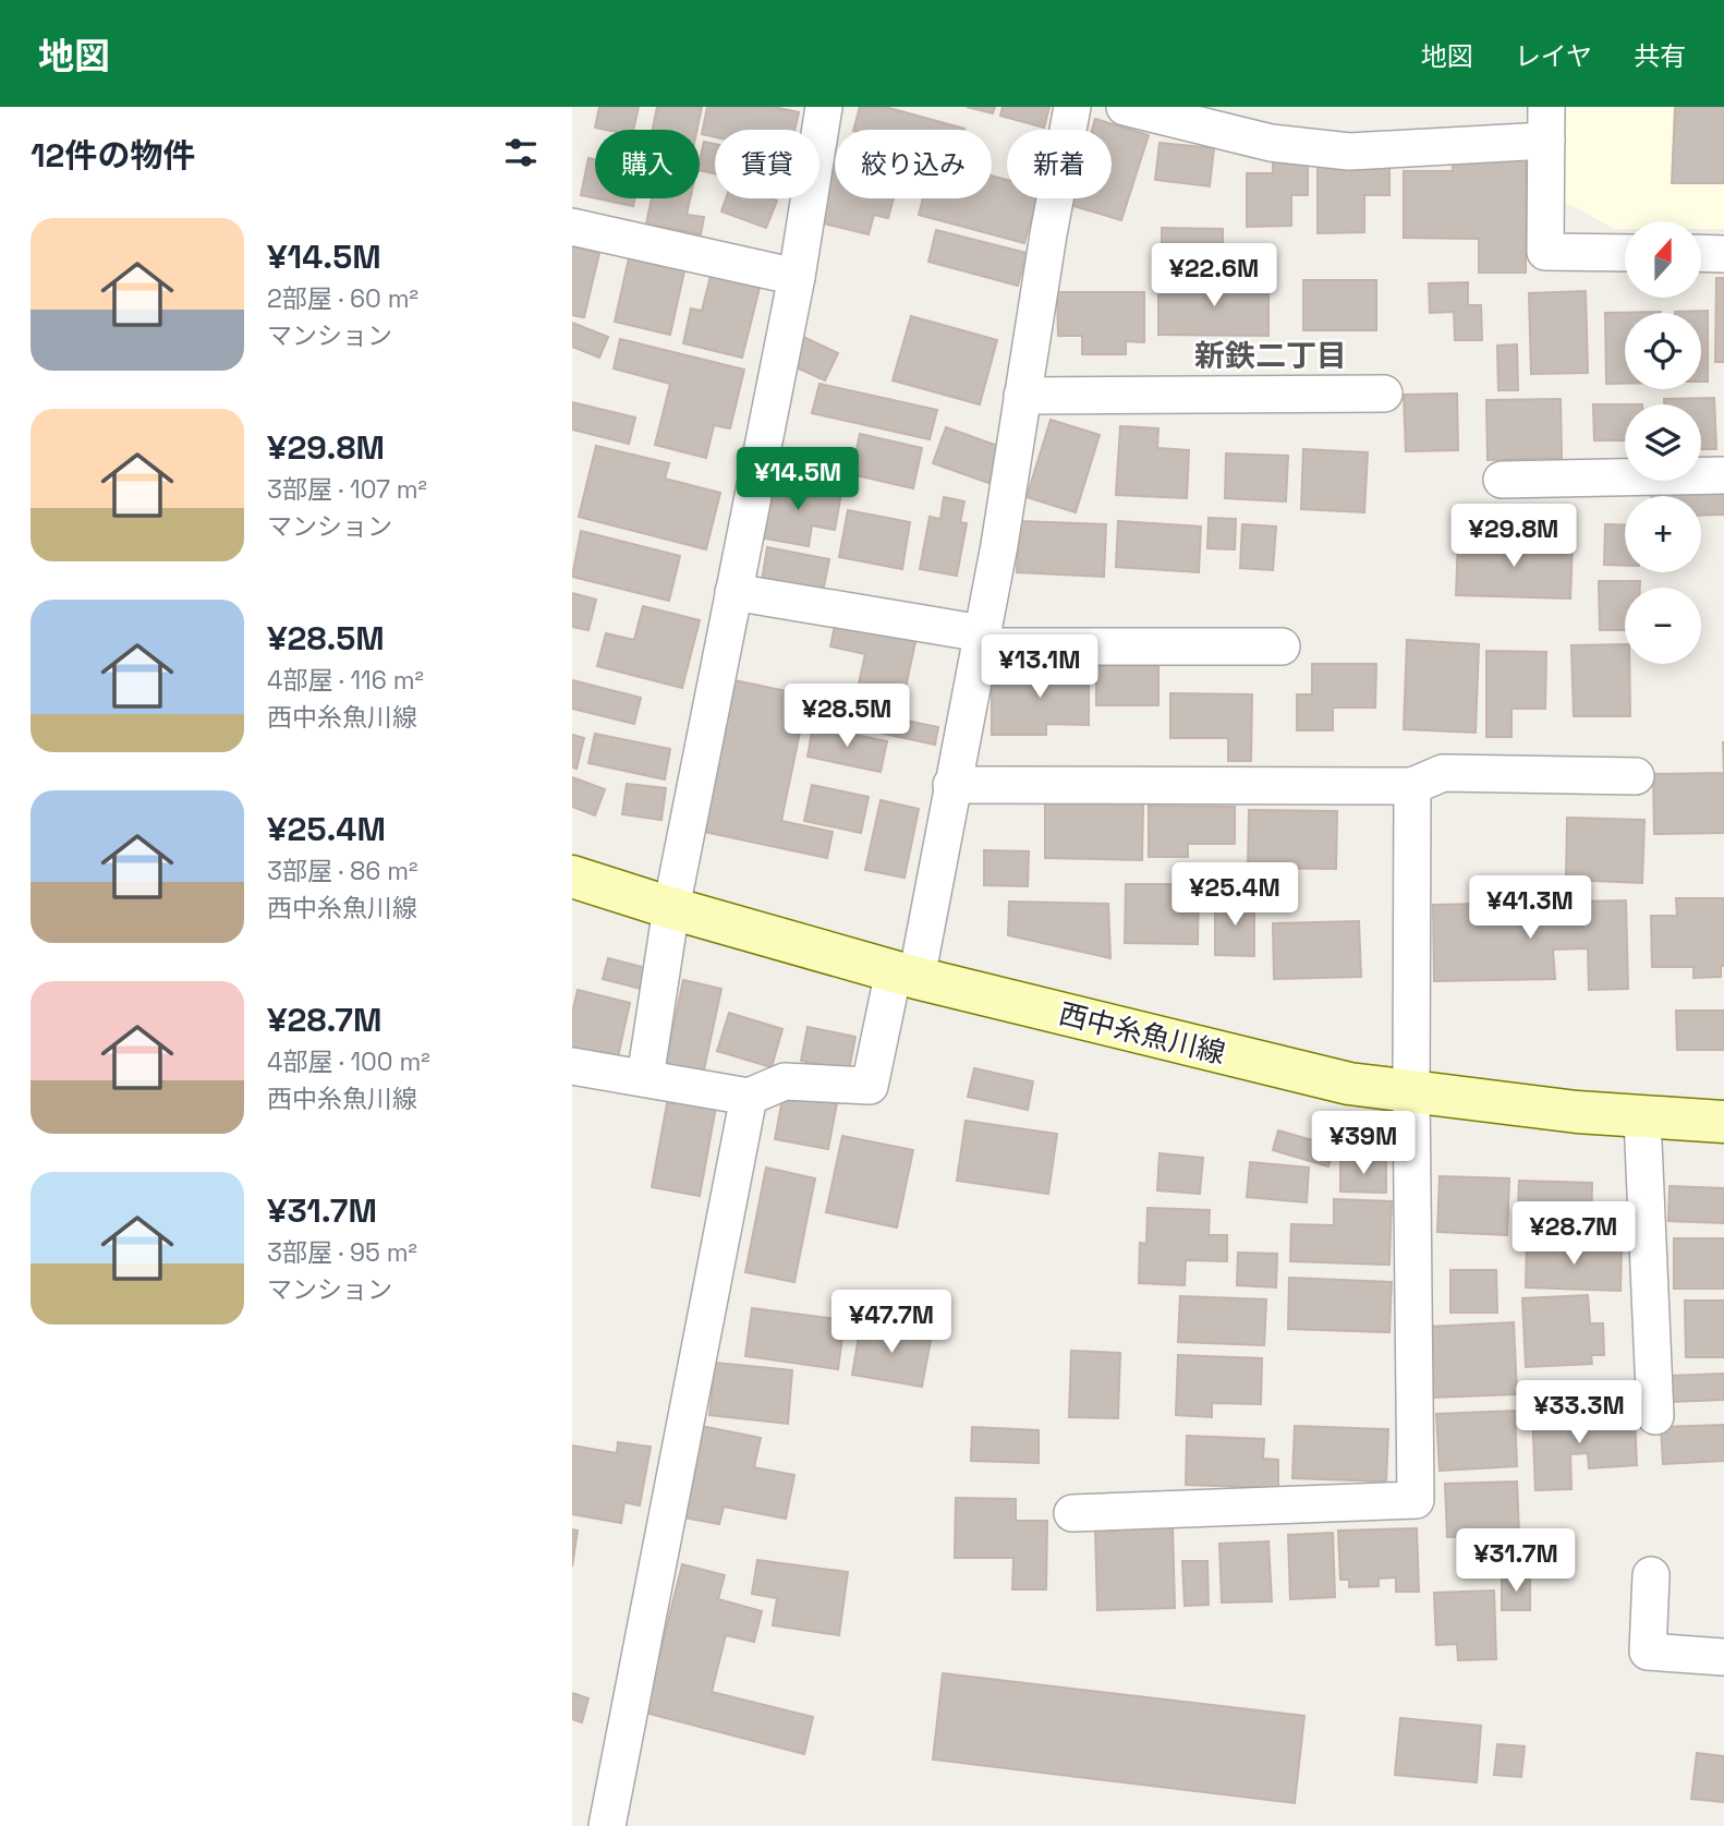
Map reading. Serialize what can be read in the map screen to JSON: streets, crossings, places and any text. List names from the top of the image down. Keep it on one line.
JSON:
{"streets":{"main road":["西中糸魚川線"]},"districts":["新鉄二丁目"],"north":"top","page":{"header":"地図","nav":["地図","レイヤ","共有"],"heading":"12件の物件","chip":["購入","賃貸","絞り込み","新着"],"list":[{"name":"¥14.5M","note":"2部屋 · 60 m² · マンション"},{"name":"¥29.8M","note":"3部屋 · 107 m² · マンション"},{"name":"¥28.5M","note":"4部屋 · 116 m² · 西中糸魚川線"},{"name":"¥25.4M","note":"3部屋 · 86 m² · 西中糸魚川線"},{"name":"¥28.7M","note":"4部屋 · 100 m² · 西中糸魚川線"},{"name":"¥31.7M","note":"3部屋 · 95 m² · マンション"}],"map_buttons":["+","−"],"price":["¥22.6M","¥14.5M","¥29.8M","¥13.1M","¥28.5M","¥25.4M","¥41.3M","¥39M","¥28.7M","¥47.7M","¥33.3M","¥31.7M"]}}
